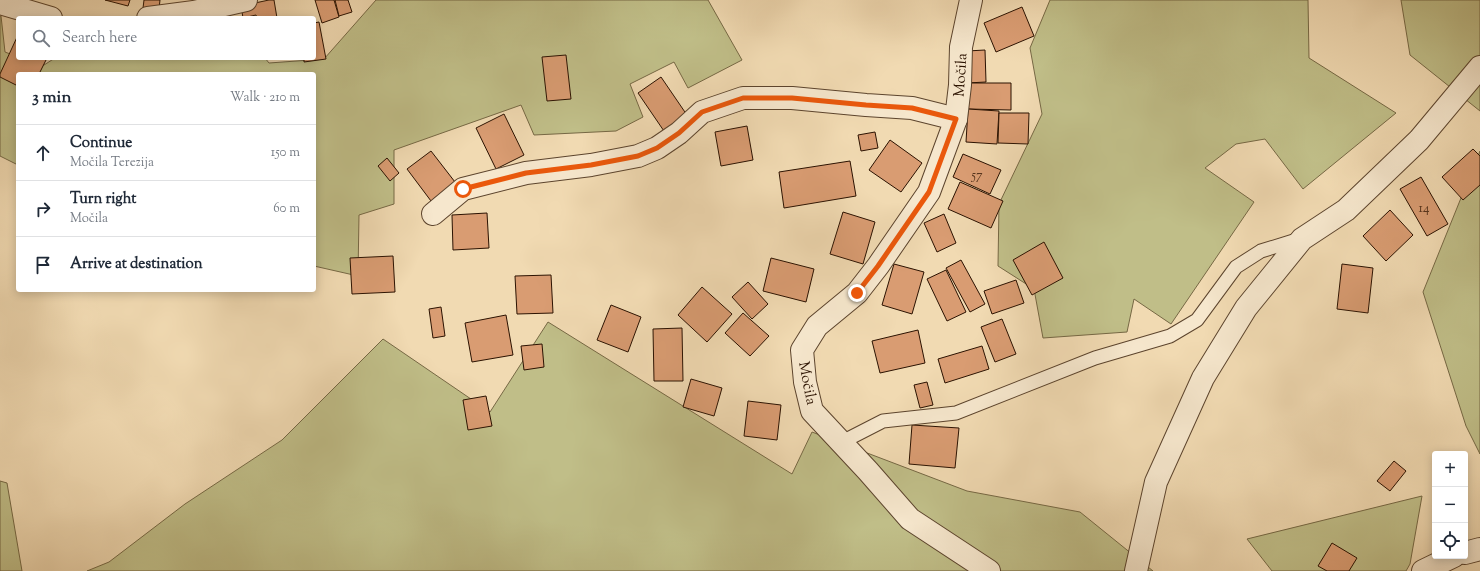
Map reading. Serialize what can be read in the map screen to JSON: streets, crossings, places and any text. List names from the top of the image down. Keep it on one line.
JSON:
{"streets":{"street":["Močila"]},"house_numbers":["57","14"],"page":{"search":"Search here","heading":["3 min","Walk · 210 m"],"list":[["Continue","Močila Terezija","150 m"],["Turn right","Močila","60 m"],"Arrive at destination"],"map_buttons":["+","−"]}}
